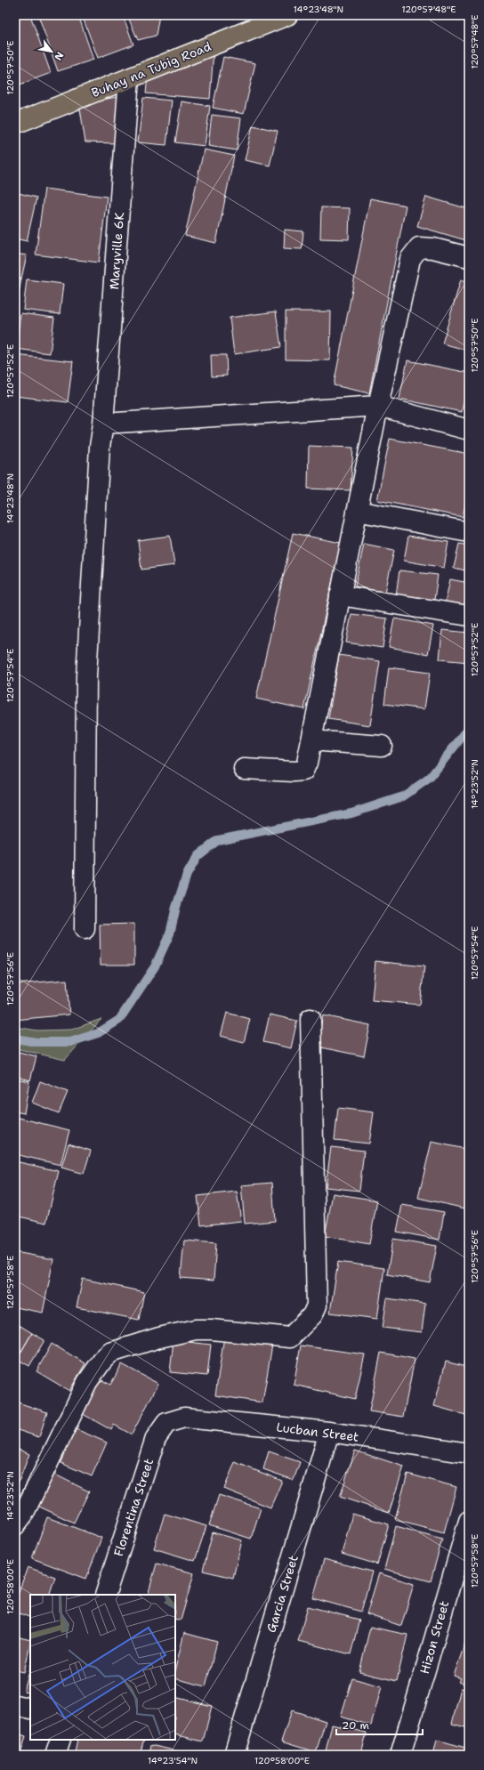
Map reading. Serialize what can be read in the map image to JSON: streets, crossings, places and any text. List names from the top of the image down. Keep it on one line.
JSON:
{"streets":{"main road":["Buhay na Tubig Road"],"street":["Maryville 6K","Lucban Street","Florentina Street","Garcia Street","Hizon Street"]},"crossings":[["Buhay na Tubig Road","Maryville 6K"],["Lucban Street","Florentina Street"],["Lucban Street","Garcia Street"]],"scale_bar":"20 m","north":"bottom right","coordinates":["14°23'48\"N","120°57'48\"E","120°57'50\"E","120°57'52\"E","120°57'54\"E","14°23'52\"N","120°57'56\"E","120°57'58\"E","120°58'00\"E","14°23'54\"N"]}
